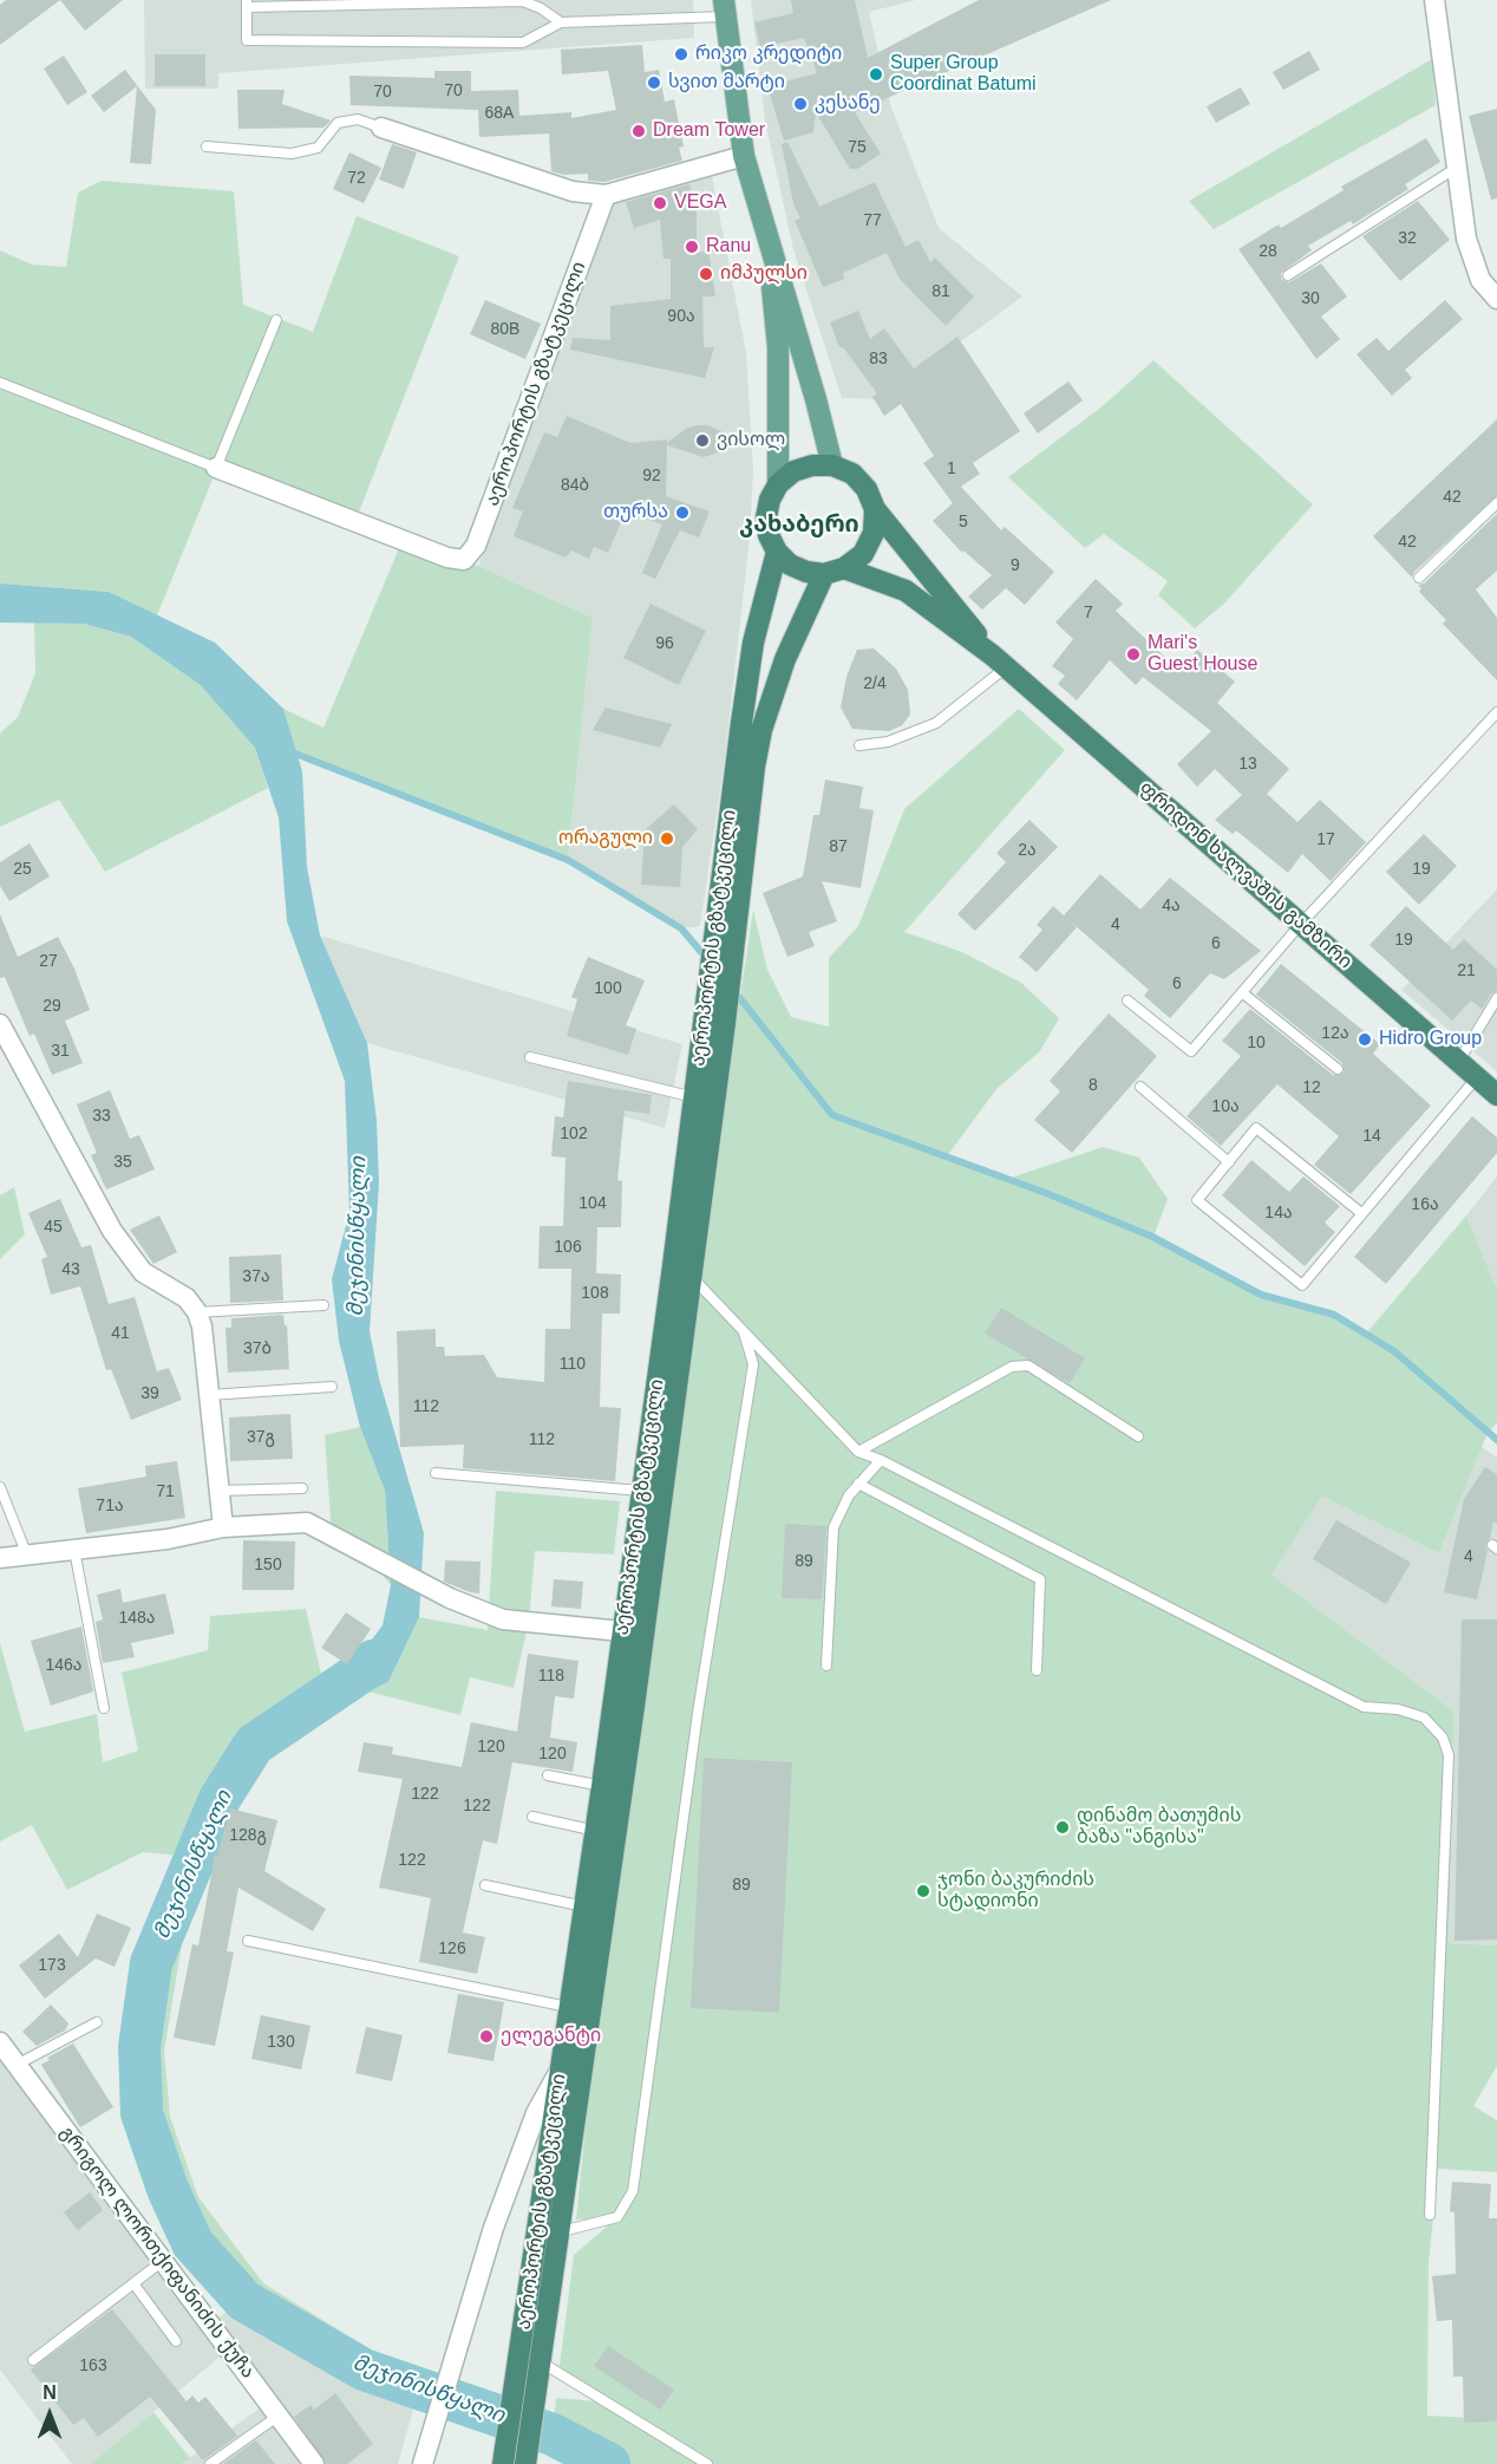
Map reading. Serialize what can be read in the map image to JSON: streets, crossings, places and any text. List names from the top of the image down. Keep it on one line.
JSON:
{"streets":{"highway":["აეროპორტის გზატკეცილი","ფრიდონ ხალვაშის გამზირი"],"street":["გრიგოლ ლორთქიფანიძის ქუჩა"]},"districts":["კახაბერი"],"water":["მეჯინისწყალი"],"places":["რიკო კრედიტი","Super Group Coordinat Batumi","სვით მარტი","კესანე","Dream Tower","VEGA","Ranu","იმპულსი","ვისოლ","თურსა","Mari's Guest House","ორაგული","Hidro Group","დინამო ბათუმის ბაზა \"ანგისა\"","ჯონი ბაკურიძის სტადიონი","ელეგანტი"],"house_numbers":["70","70","68A","75","72","77","32","28","81","30","90ა","80B","83","1","92","84ბ","42","5","42","9","7","96","2/4","13","17","87","2ა","25","19","4ა","4","19","6","27","21","6","100","29","12ა","10","31","8","12","10ა","33","102","14","35","104","16ა","14ა","45","106","43","37ა","108","41","37ბ","110","39","112","37გ","112","71","71ა","4","89","150","148ა","146ა","118","120","120","122","122","128გ","122","89","126","173","130","163"],"north":"top"}
